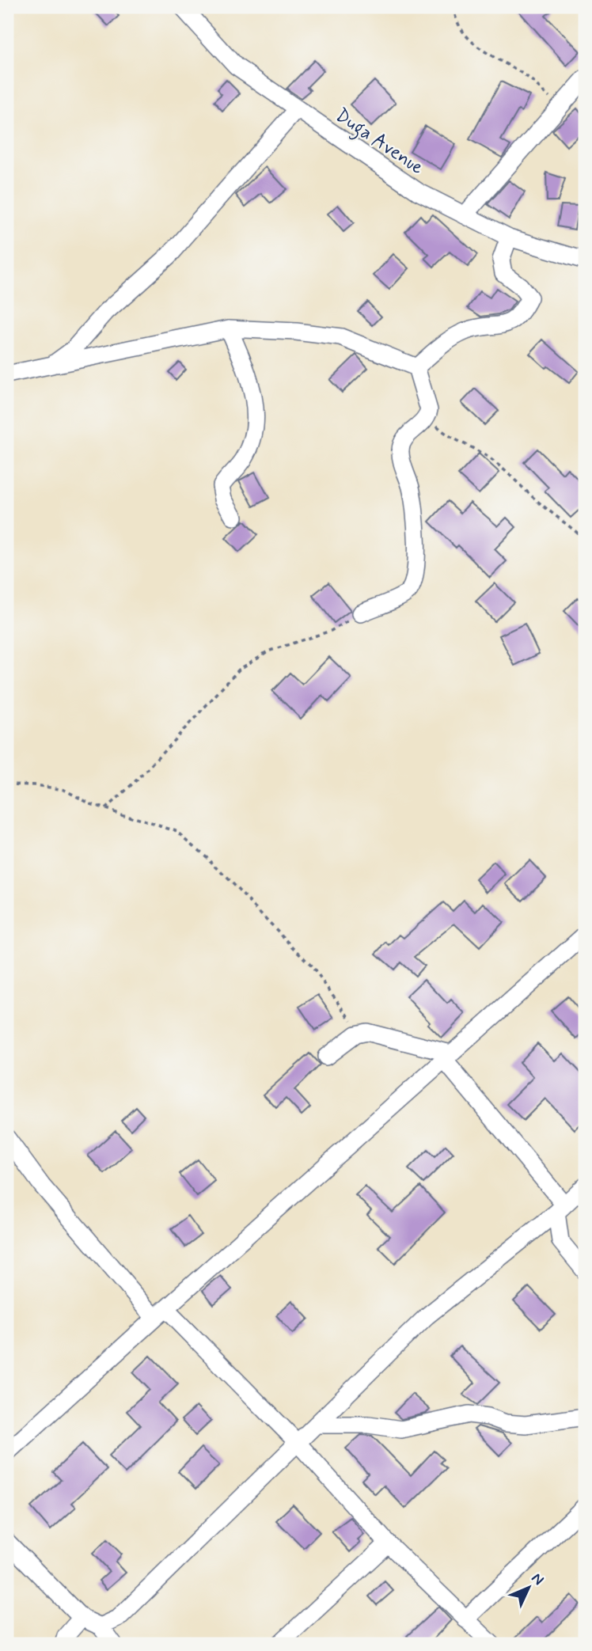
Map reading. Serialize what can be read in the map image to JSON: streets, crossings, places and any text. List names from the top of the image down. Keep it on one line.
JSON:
{"streets":{"street":["Duga Avenue"]},"north":"top right"}
